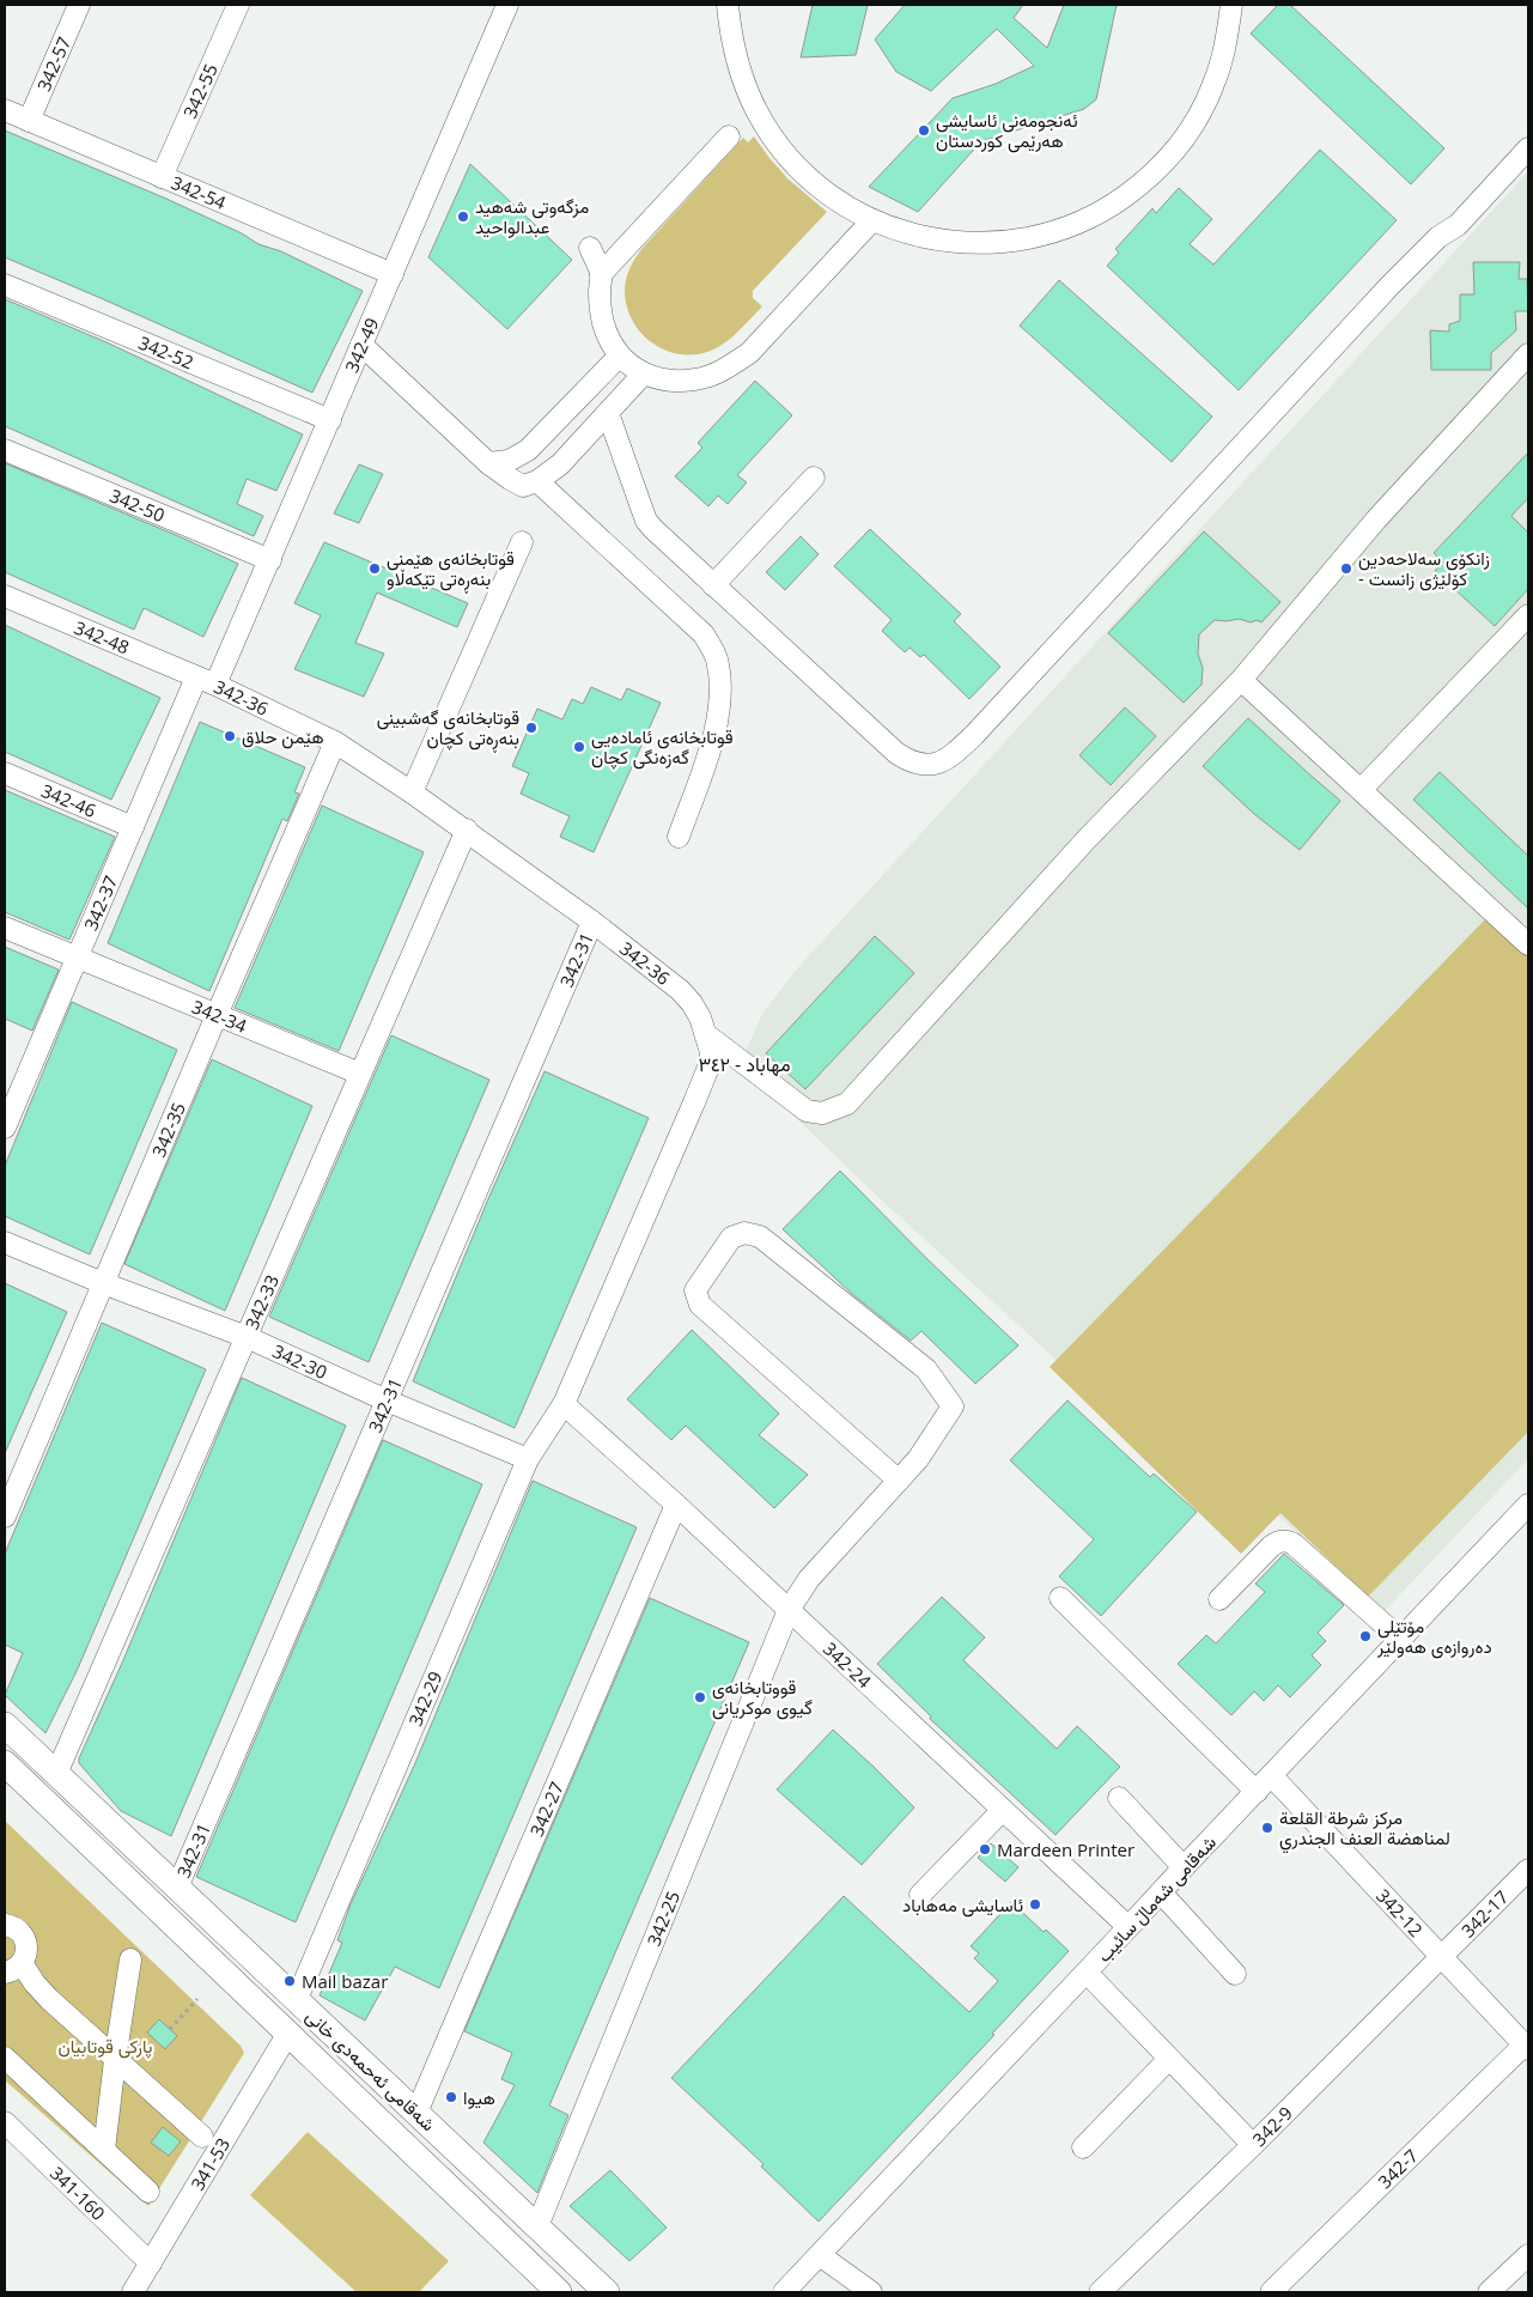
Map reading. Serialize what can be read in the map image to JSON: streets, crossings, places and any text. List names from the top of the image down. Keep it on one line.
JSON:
{"streets":{"main road":["شەقامی ئەحمەدی خانی"],"street":["342-57","342-55","342-54","342-49","342-52","342-50","342-48","342-36","342-46","342-37","342-31","342-34","342-35","342-33","342-30","342-24","342-29","342-27","شەقامی شەماڵ سائیب","342-12","342-17","342-25","342-9","341-53","342-7","341-160"]},"crossings":[["342-57","342-54"],["342-55","342-54"],["342-54","342-49"],["342-49","342-52"],["342-49","342-50"],["342-49","342-48"],["342-49","342-36"],["342-49","342-37"],["342-48","342-36"],["342-48","342-37"],["342-36","342-37"],["342-36","342-31"],["342-36","342-35"],["342-36","342-33"],["342-36","342-24"],["342-36","342-29"],["342-46","342-37"],["342-37","342-34"],["342-31","342-30"],["342-31","شەقامی ئەحمەدی خانی"],["342-34","342-35"],["342-34","342-33"],["342-35","342-30"],["342-33","342-30"],["342-33","شەقامی ئەحمەدی خانی"],["342-30","342-29"],["342-24","342-29"],["342-24","342-27"],["342-24","شەقامی شەماڵ سائیب"],["342-24","342-25"],["342-29","شەقامی ئەحمەدی خانی"],["342-27","شەقامی ئەحمەدی خانی"],["شەقامی شەماڵ سائیب","342-12"],["342-12","342-17"],["342-12","342-9"],["342-12","342-7"],["342-17","342-9"],["342-25","شەقامی ئەحمەدی خانی"],["شەقامی ئەحمەدی خانی","341-53"],["341-53","341-160"]],"districts":["مهاباد - ٣٤٢"],"parks":["پارکی قوتابیان"],"places":["ئەنجومەنی ئاسایشی هەرێمی کوردستان","مزگه‌وتی شه‌هید عبدالواحید","قوتابخانەی هێمنی بنەڕەتی تێکەڵاو","زانکۆی سەلاحەدین - کۆلێژی زانست","قوتابخانەی گەشبینی بنەڕەتی کچان","هێمن حلاق","قوتابخانەی ئامادەیی گەزەنگی کچان","مۆتێلی دەروازەی هەولێر","قووتابخانەی گيوی موكريانی","مركز شرطة القلعة لمناهضة العنف الجندري","Mardeen Printer","ئاسایشی مەهاباد","Mail bazar","هيوا"]}
